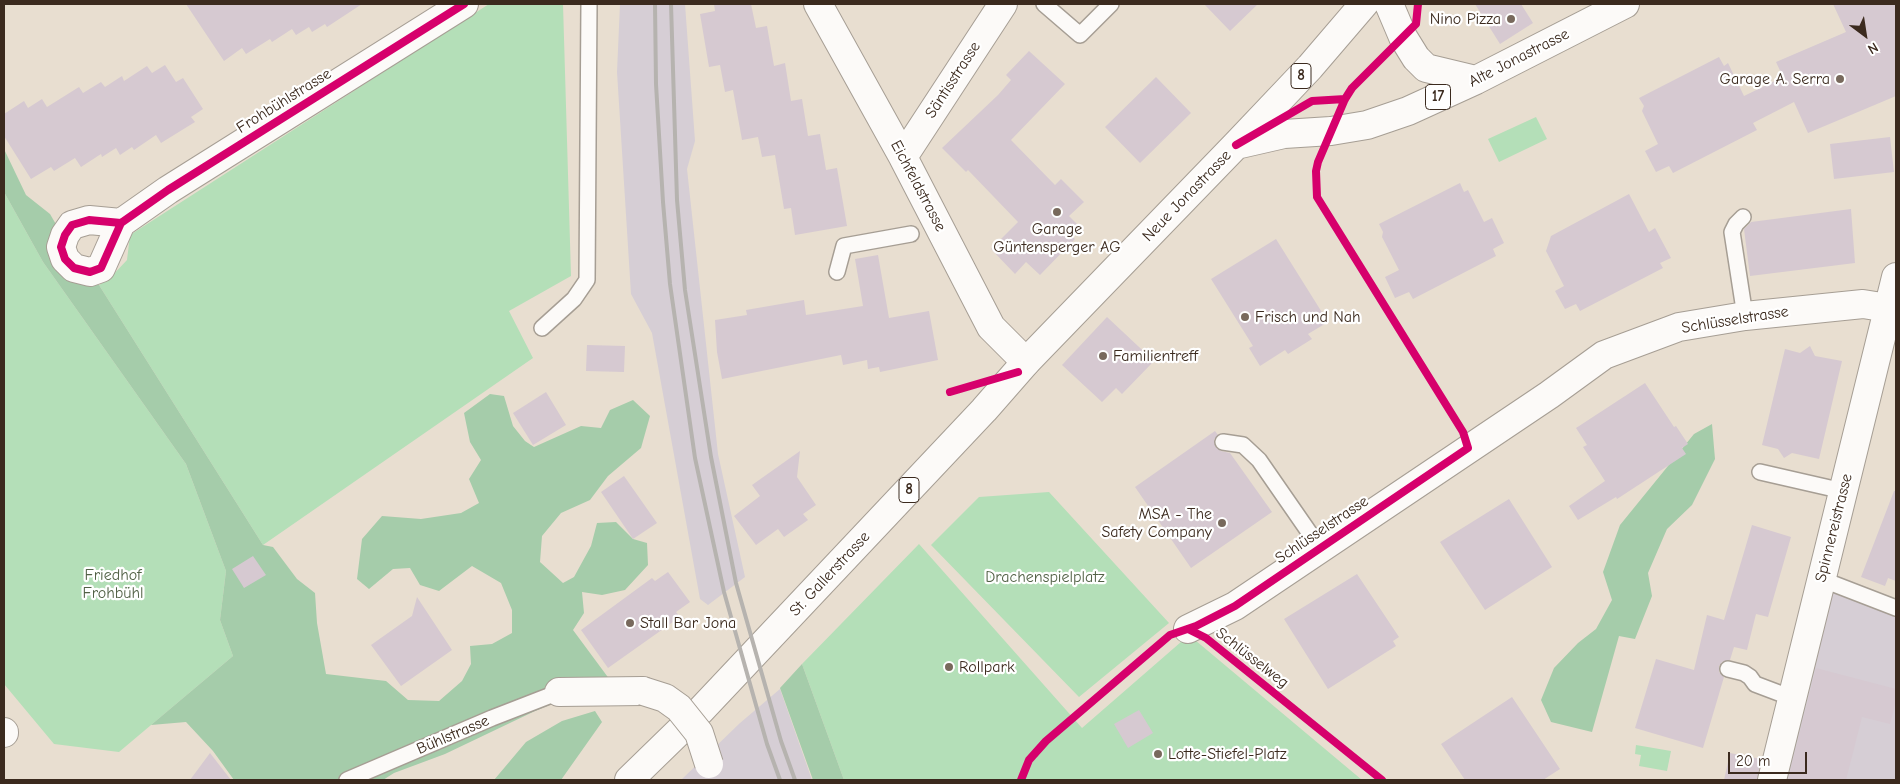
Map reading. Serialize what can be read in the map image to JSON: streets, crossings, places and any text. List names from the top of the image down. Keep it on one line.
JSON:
{"streets":{"street":["Alte Jonastrasse","8","Säntisstrasse","17","Frohbühlstrasse","Eichfeldstrasse","Neue Jonastrasse","Schlüsselstrasse","Spinnereistrasse","St. Gallerstrasse"],"lane":["Bühlstrasse"],"cycle path":["Schlüsselweg"]},"crossings":[["Alte Jonastrasse","Neue Jonastrasse"],["Säntisstrasse","Eichfeldstrasse"],["Eichfeldstrasse","Neue Jonastrasse"],["Eichfeldstrasse","St. Gallerstrasse"],["Neue Jonastrasse","St. Gallerstrasse"],["Schlüsselstrasse","Spinnereistrasse"]],"parks":["Friedhof Frohbühl","Drachenspielplatz"],"places":["Nino Pizza","Garage A. Serra","Garage Güntensperger AG","Frisch und Nah","Familientreff","MSA - The Safety Company","Stall Bar Jona","Rollpark","Lotte-Stiefel-Platz"],"scale_bar":"20 m","north":"bottom right"}
